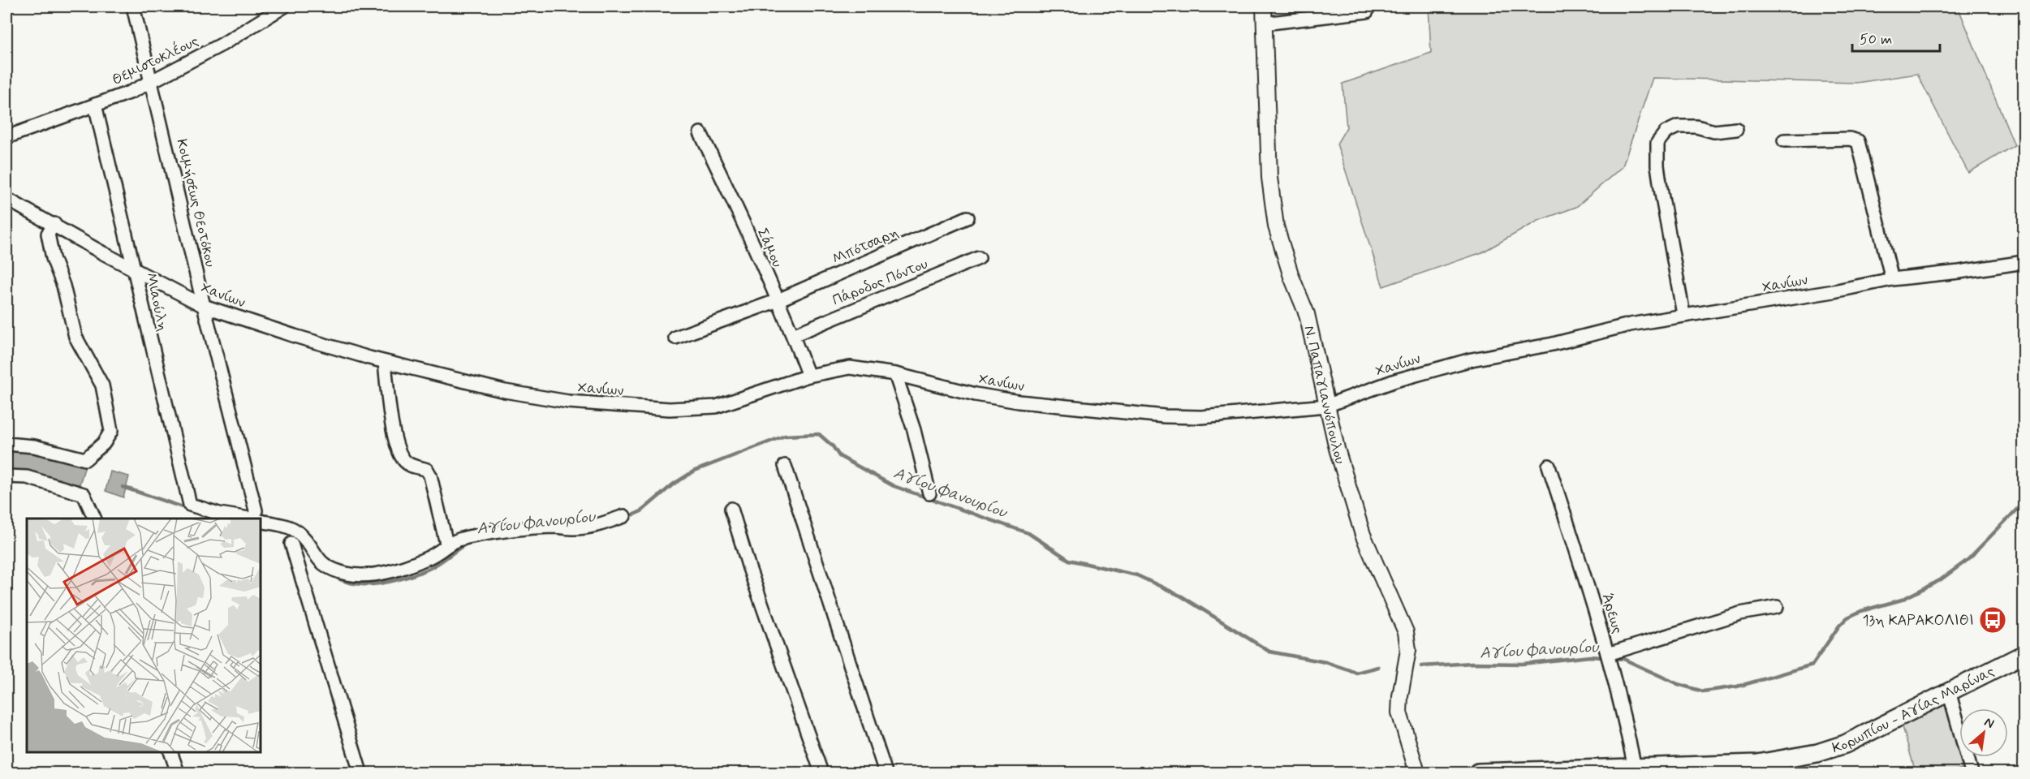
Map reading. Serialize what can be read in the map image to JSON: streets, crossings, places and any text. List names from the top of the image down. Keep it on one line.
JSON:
{"streets":{"main road":["Κορωπίου - Αγίας Μαρίνας"],"street":["Θεμιστοκλέους","Κοιμήσεως Θεοτόκου","Μπότσαρη","Σάμου","Πάροδος Πόντου","Χανίων","Μιαούλη","Ν. Παπαγιαννόπουλου","Άρεως"]},"crossings":[["Θεμιστοκλέους","Κοιμήσεως Θεοτόκου"],["Θεμιστοκλέους","Μιαούλη"],["Κοιμήσεως Θεοτόκου","Χανίων"],["Μπότσαρη","Σάμου"],["Σάμου","Πάροδος Πόντου"],["Σάμου","Χανίων"],["Χανίων","Μιαούλη"],["Χανίων","Ν. Παπαγιαννόπουλου"],["Άρεως","Κορωπίου - Αγίας Μαρίνας"]],"water":["Αγίου Φανουρίου"],"places":{"bus stop":["13η ΚΑΡΑΚΟΛΙΘΙ"]},"scale_bar":"50 m","north":"top right"}
